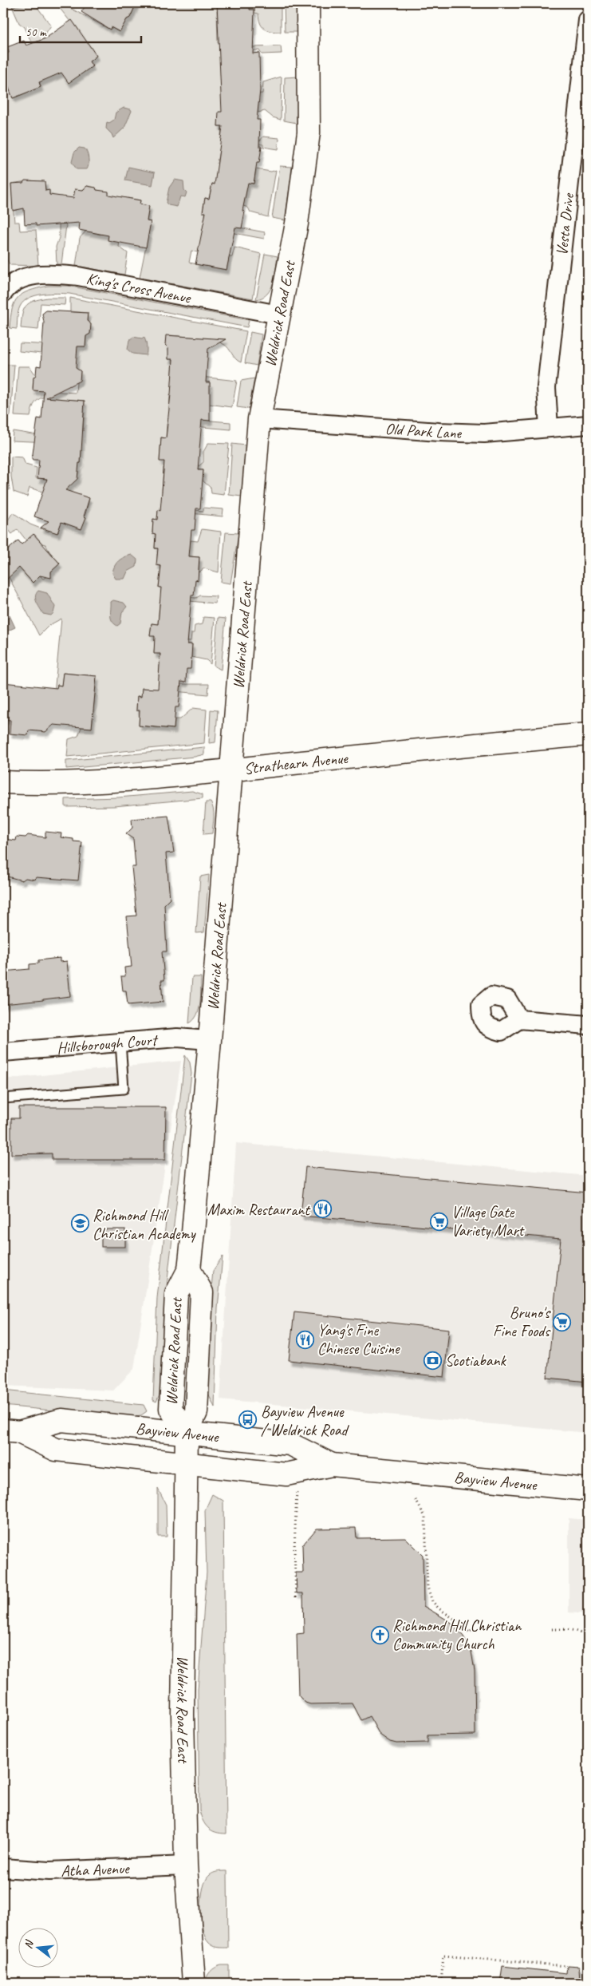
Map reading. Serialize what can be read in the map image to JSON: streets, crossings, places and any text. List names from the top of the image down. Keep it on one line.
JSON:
{"streets":{"street":["Vesta Drive","King's Cross Avenue","Weldrick Road East","Old Park Lane","Strathearn Avenue","Hillsborough Court","Bayview Avenue","Atha Avenue"]},"crossings":[["Vesta Drive","Old Park Lane"],["King's Cross Avenue","Weldrick Road East"],["Weldrick Road East","Old Park Lane"],["Weldrick Road East","Strathearn Avenue"],["Weldrick Road East","Hillsborough Court"],["Weldrick Road East","Bayview Avenue"],["Weldrick Road East","Atha Avenue"]],"places":{"restaurant":["Maxim Restaurant","Yang's Fine Chinese Cuisine"],"supermarket":["Village Gate Variety Mart","Bruno's Fine Foods"],"school or university":["Richmond Hill Christian Academy"],"bank":["Scotiabank"],"bus stop":["Bayview Avenue / Weldrick Road"],"church":["Richmond Hill Christian Community Church"]},"scale_bar":"50 m","north":"left"}
